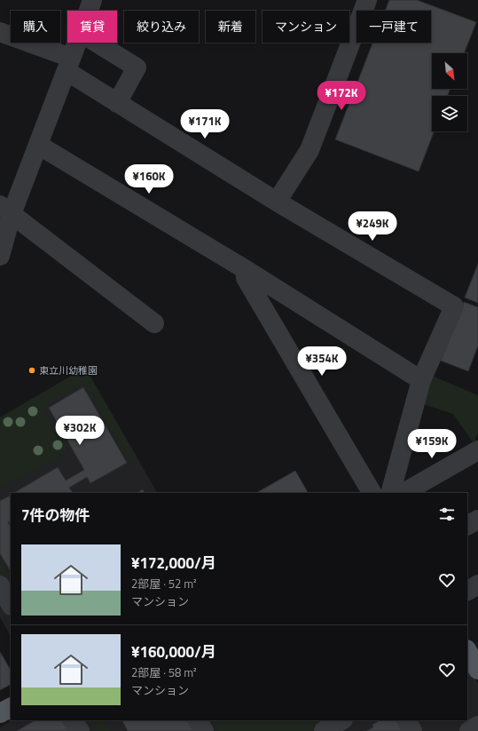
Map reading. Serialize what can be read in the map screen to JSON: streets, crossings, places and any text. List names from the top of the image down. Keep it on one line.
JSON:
{"places":["東立川幼稚園"],"north":"bottom right","page":{"chip":["購入","賃貸","絞り込み","新着","マンション","一戸建て"],"price":["¥172K","¥171K","¥160K","¥249K","¥354K","¥302K","¥159K"],"heading":"7件の物件","list":[{"name":"¥172,000/月","note":"2部屋 · 52 m² · マンション"},{"name":"¥160,000/月","note":"2部屋 · 58 m² · マンション"}]}}
